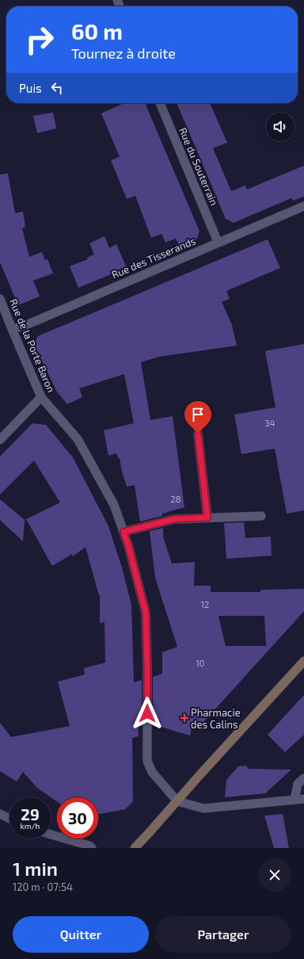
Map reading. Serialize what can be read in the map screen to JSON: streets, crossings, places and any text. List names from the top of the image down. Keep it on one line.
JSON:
{"streets":{"street":["Rue du Souterrain","Rue des Tisserands","Rue de la Porte Baron"]},"crossings":[["Rue du Souterrain","Rue des Tisserands"],["Rue des Tisserands","Rue de la Porte Baron"]],"places":{"health":["Pharmacie des Calins"]},"house_numbers":["34","28","12","10"],"page":{"turn":["60 m","Tournez à droite"],"then":"Puis","speed":"29 km/h","limit":"30","heading":["1 min","120 m · 07:54"],"buttons":["Quitter","Partager"]}}
